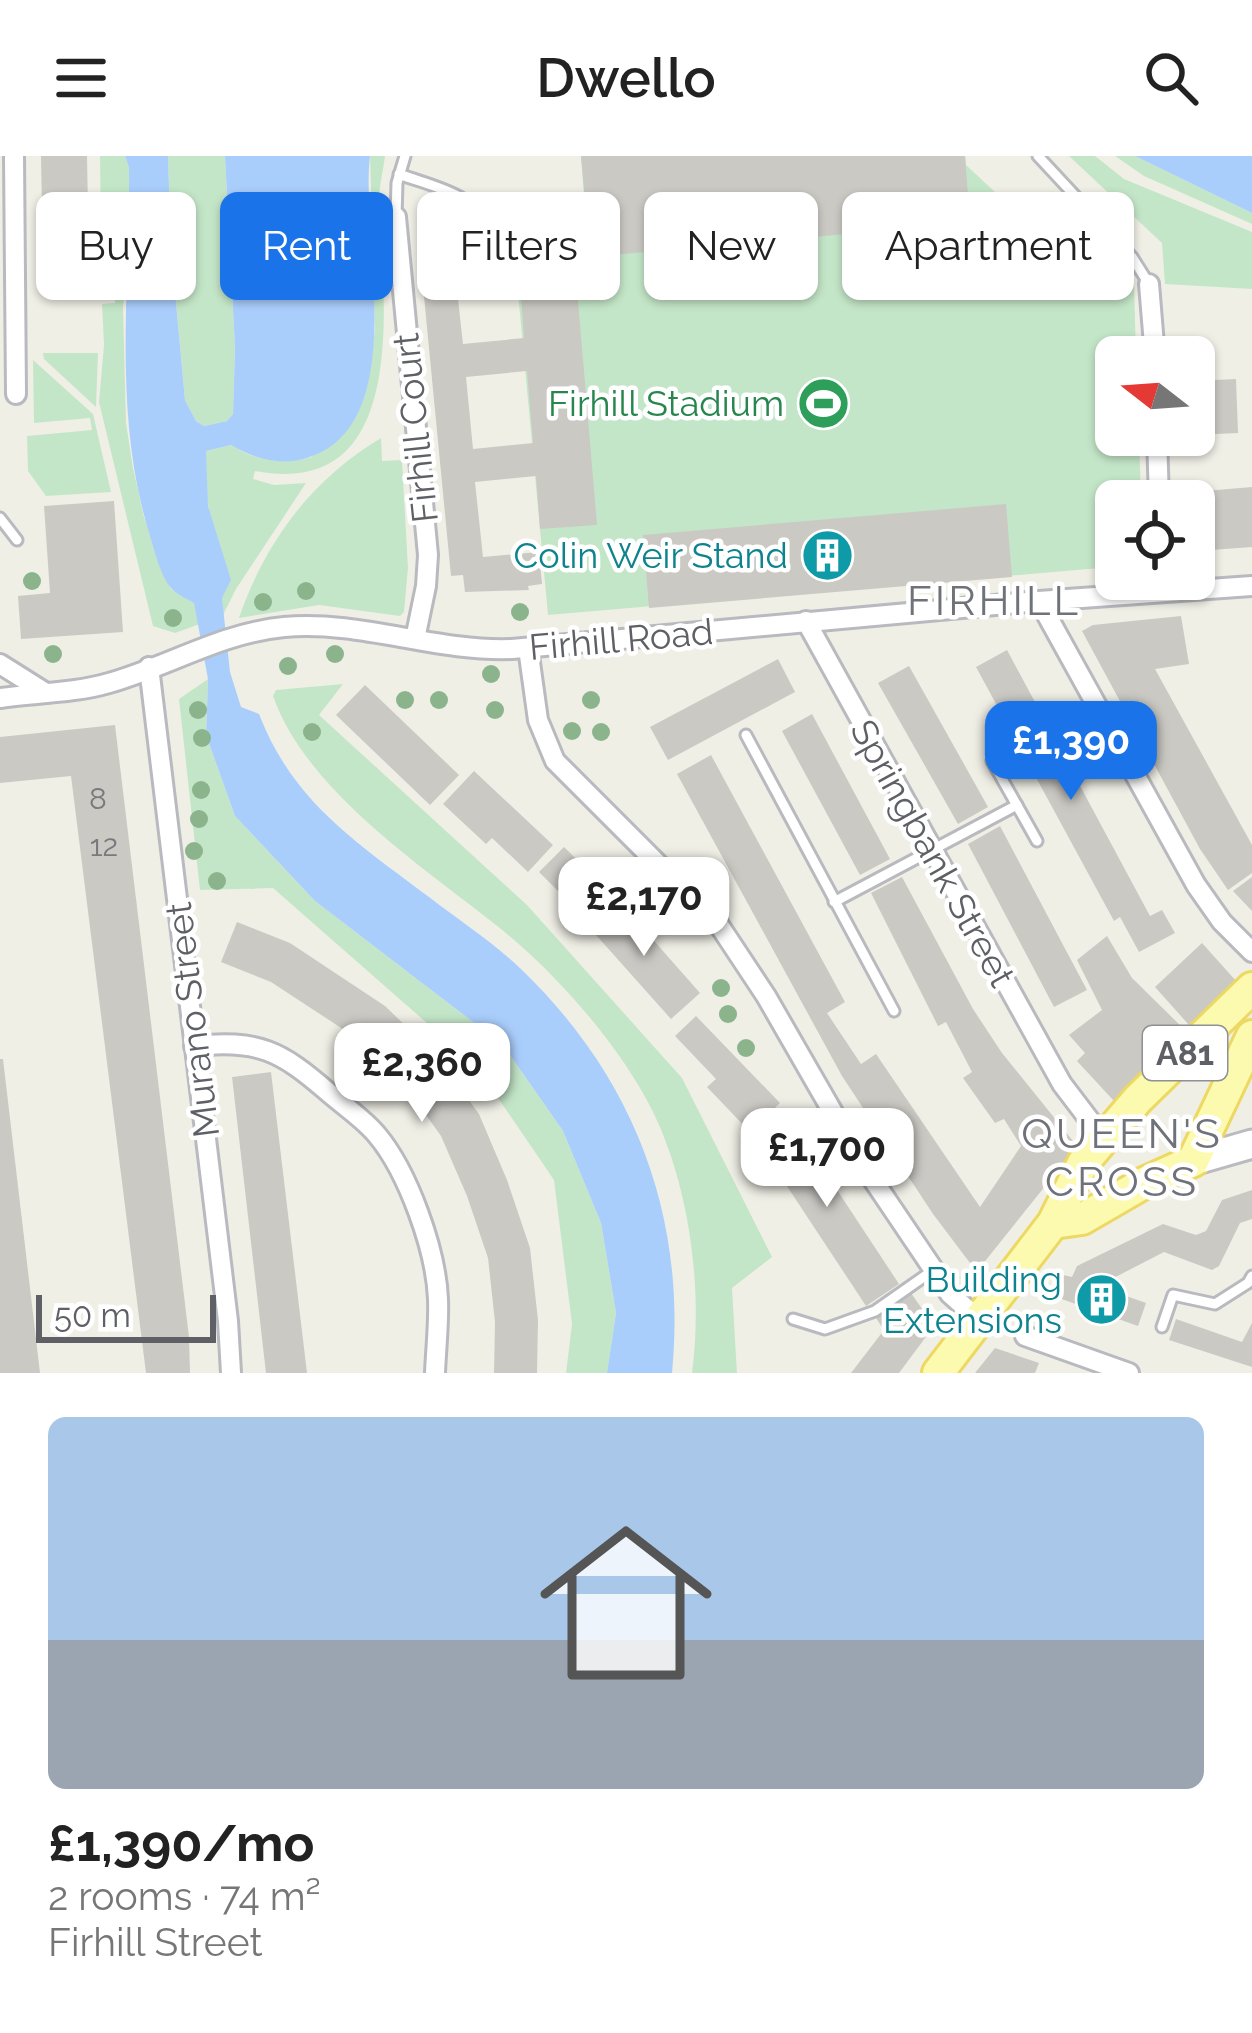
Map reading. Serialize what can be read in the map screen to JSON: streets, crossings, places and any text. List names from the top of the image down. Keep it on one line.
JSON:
{"streets":{"main road":["A81"],"street":["Firhill Court","Firhill Road","Springbank Street","Murano Street"]},"crossings":[["Firhill Court","Firhill Road"],["Firhill Road","Springbank Street"],["Firhill Road","Murano Street"],["Springbank Street","A81"]],"districts":["FIRHILL","QUEEN'S CROSS"],"places":{"sports":["Firhill Stadium"],"building":["Colin Weir Stand","Building Extensions"]},"house_numbers":["8","12"],"scale_bar":"50 m","north":"left","page":{"header":"Dwello","chip":["Buy","Rent","Filters","New","Apartment"],"price":["£1,390","£2,170","£2,360","£1,700"],"scale":"50 m","list":[{"name":"£1,390/mo","note":"2 rooms · 74 m² · Firhill Street"}]}}
